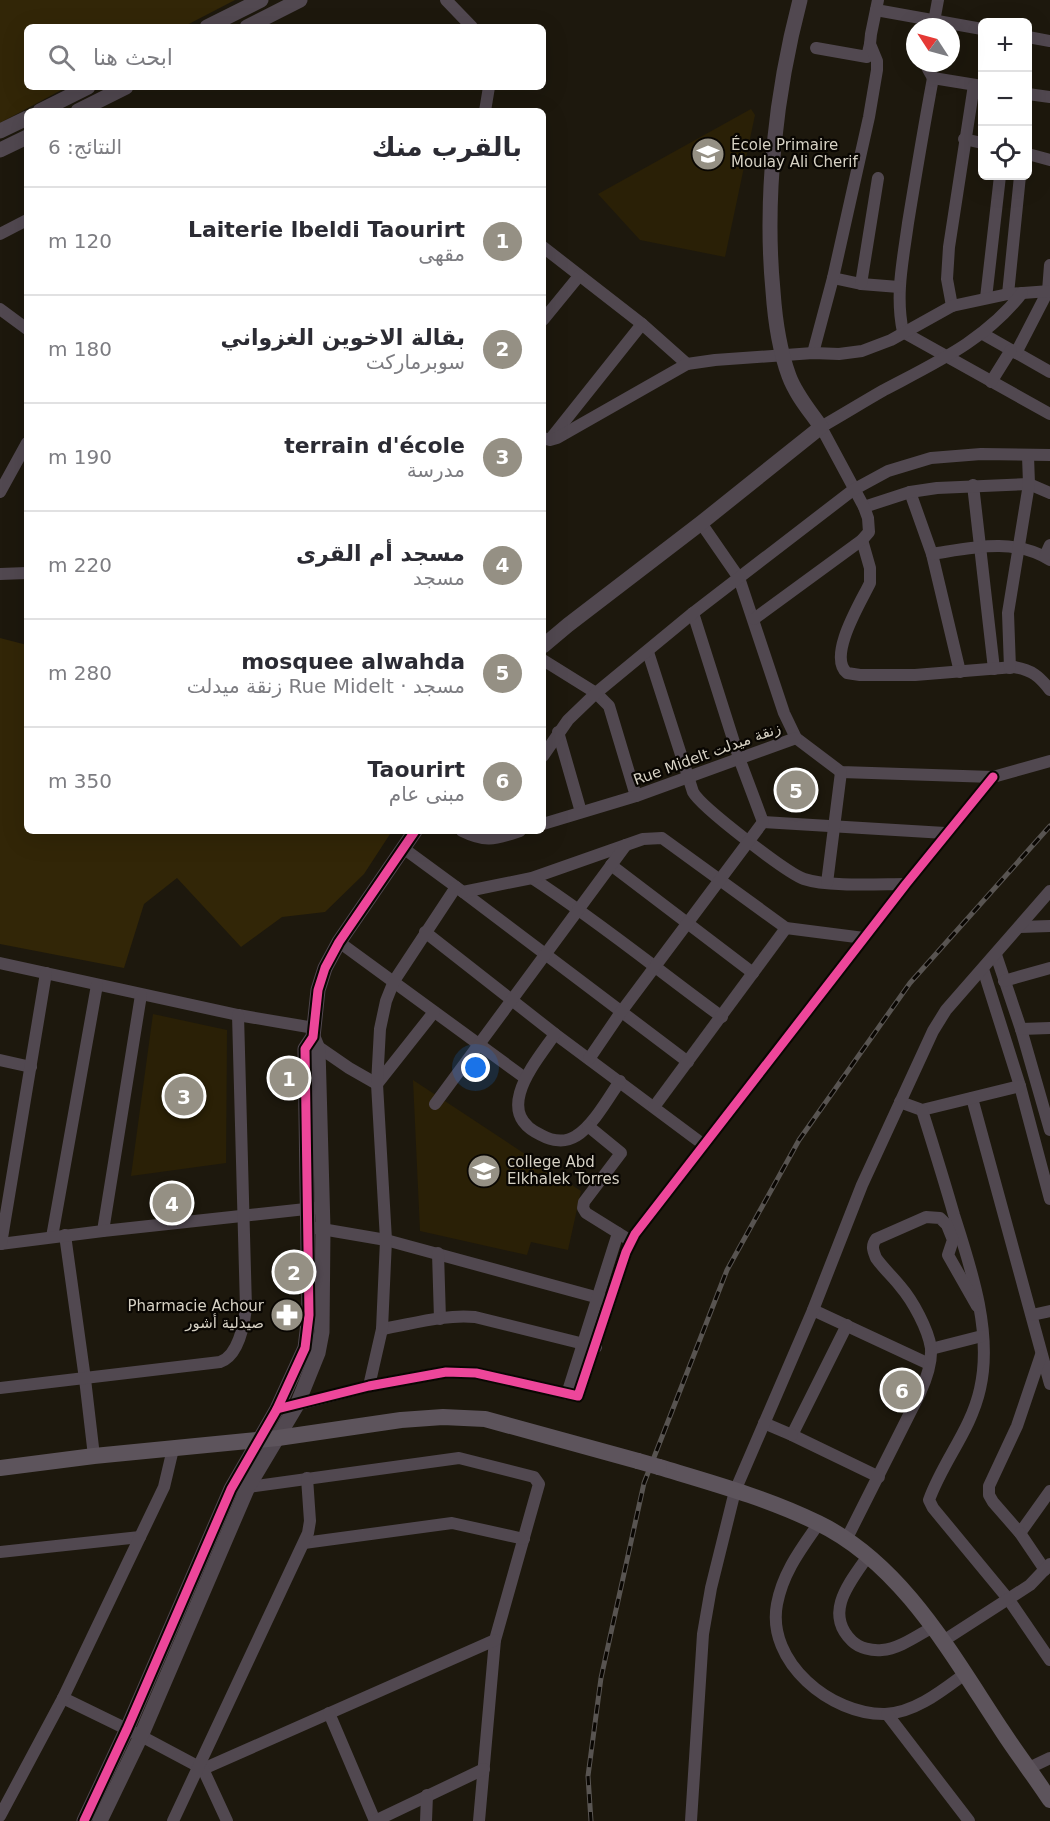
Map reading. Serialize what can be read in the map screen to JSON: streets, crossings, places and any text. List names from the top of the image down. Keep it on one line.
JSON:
{"streets":{"street":["Rue Midelt زنقة ميدلت"]},"places":{"school or university":["École Primaire Moulay Ali Cherif","college Abd Elkhalek Torres"],"pharmacy":["Pharmacie Achour صيدلية أشور"]},"north":"top left","page":{"map_buttons":["+","−"],"search":"ابحث هنا","heading":["بالقرب منك","النتائج: 6"],"list":[{"mark":"1","name":"Laiterie lbeldi Taourirt","note":"مقهى","value":"120 m"},{"mark":"2","name":"بقالة الاخوين الغزواني","note":"سوبرماركت","value":"180 m"},{"mark":"3","name":"terrain d'école","note":"مدرسة","value":"190 m"},{"mark":"4","name":"مسجد أم القرى","note":"مسجد","value":"220 m"},{"mark":"5","name":"mosquee alwahda","note":"مسجد · Rue Midelt زنقة ميدلت","value":"280 m"},{"mark":"6","name":"Taourirt","note":"مبنى عام","value":"350 m"}],"pins":["5","1","3","4","2","6"]}}
